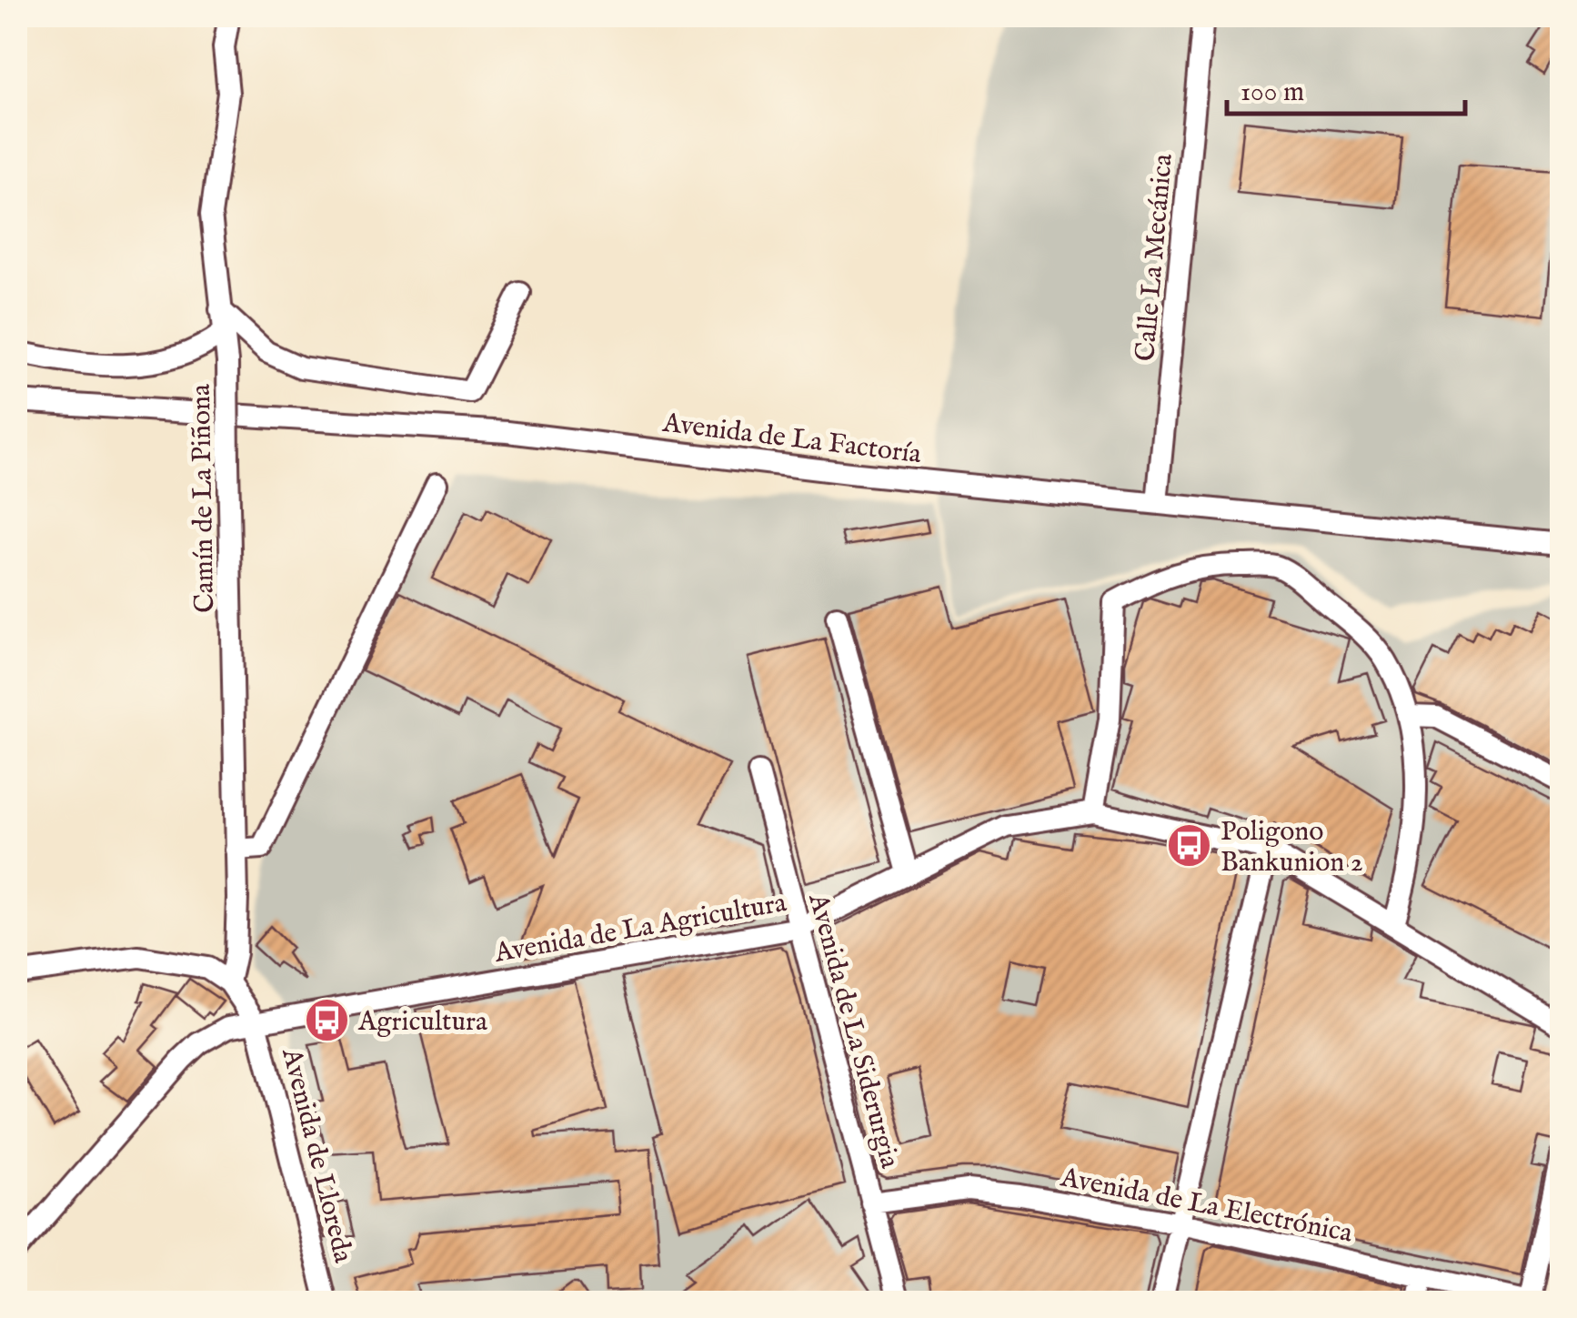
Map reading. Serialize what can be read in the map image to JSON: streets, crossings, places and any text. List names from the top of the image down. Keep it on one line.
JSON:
{"streets":{"street":["Calle La Mecánica","Avenida de La Factoría","Camín de La Piñona","Avenida de La Agricultura","Avenida de La Siderurgia","Avenida de Lloreda","Avenida de La Electrónica"]},"crossings":[["Calle La Mecánica","Avenida de La Factoría"],["Avenida de La Agricultura","Avenida de La Siderurgia"],["Avenida de La Agricultura","Avenida de Lloreda"],["Avenida de La Siderurgia","Avenida de La Electrónica"]],"places":{"bus stop":["Poligono Bankunion 2","Agricultura"]},"scale_bar":"100 m"}
